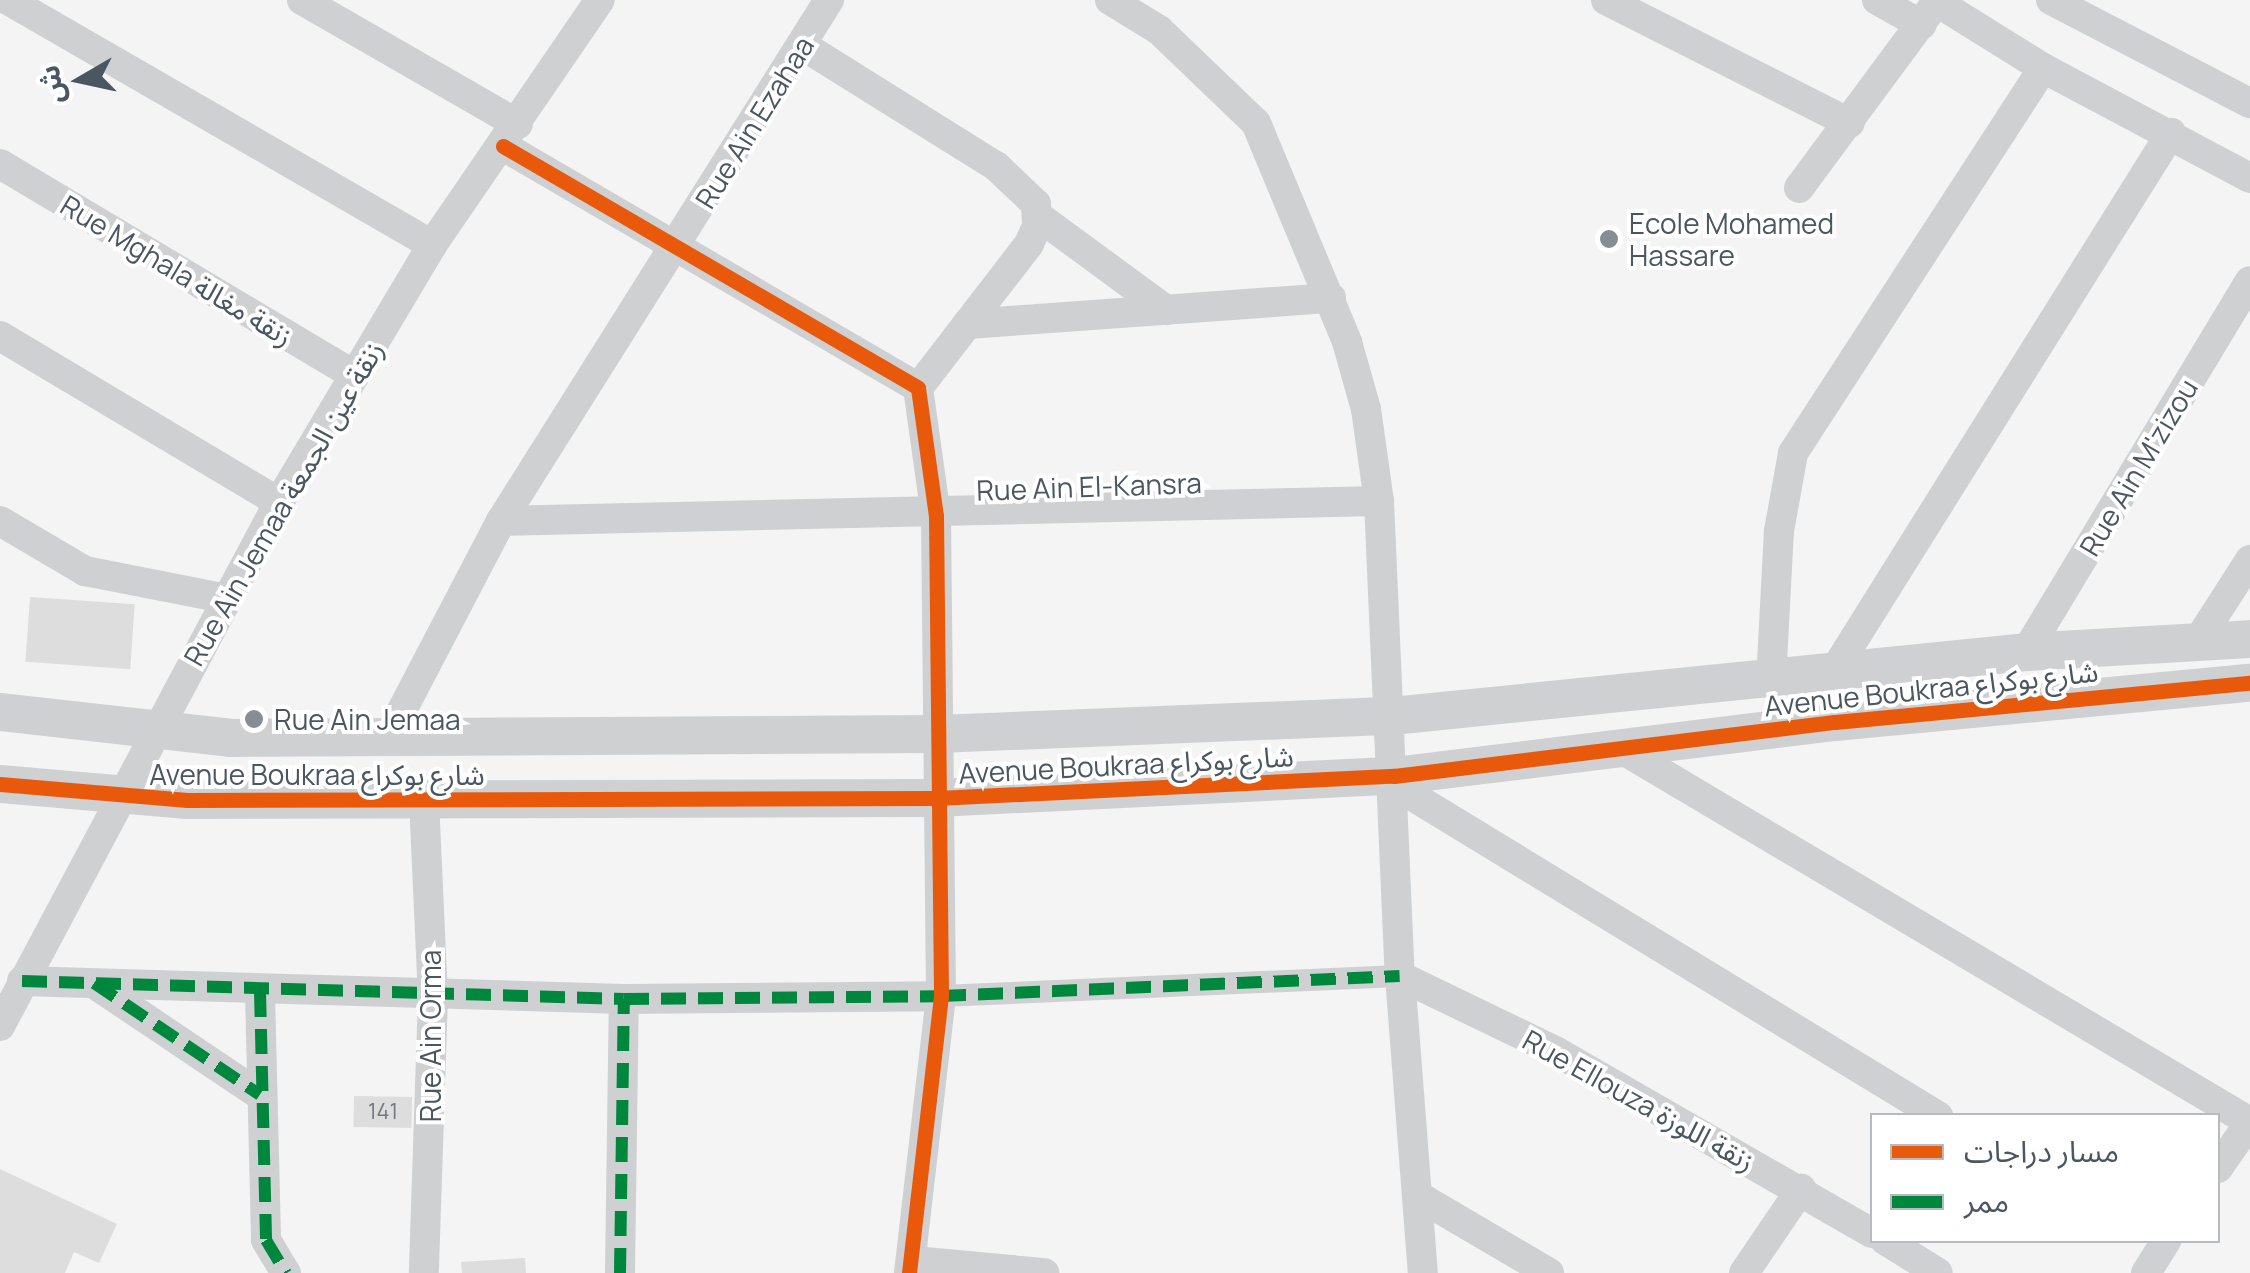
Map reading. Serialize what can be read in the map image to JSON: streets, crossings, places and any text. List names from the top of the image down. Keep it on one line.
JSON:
{"streets":{"street":["Rue Ain Ezahaa","Rue Mghala زنقة مغالة","Rue Ain M'zizou","Rue Ain El-Kansra","Rue Ain Jemaa زنقة عين الجمعة","Avenue Boukraa شارع بوكراع","Rue Ain Orma","Rue Ellouza زنقة اللوزة"]},"crossings":[["Rue Ain Ezahaa","Rue Ain El-Kansra"],["Rue Ain Ezahaa","Avenue Boukraa شارع بوكراع"],["Rue Mghala زنقة مغالة","Rue Ain Jemaa زنقة عين الجمعة"],["Rue Ain M'zizou","Avenue Boukraa شارع بوكراع"],["Rue Ain Jemaa زنقة عين الجمعة","Avenue Boukraa شارع بوكراع"],["Avenue Boukraa شارع بوكراع","Rue Ain Orma"]],"places":["Ecole Mohamed Hassare","Rue Ain Jemaa"],"house_numbers":["141"],"legend":["مسار دراجات","ممر"],"north":"left"}
